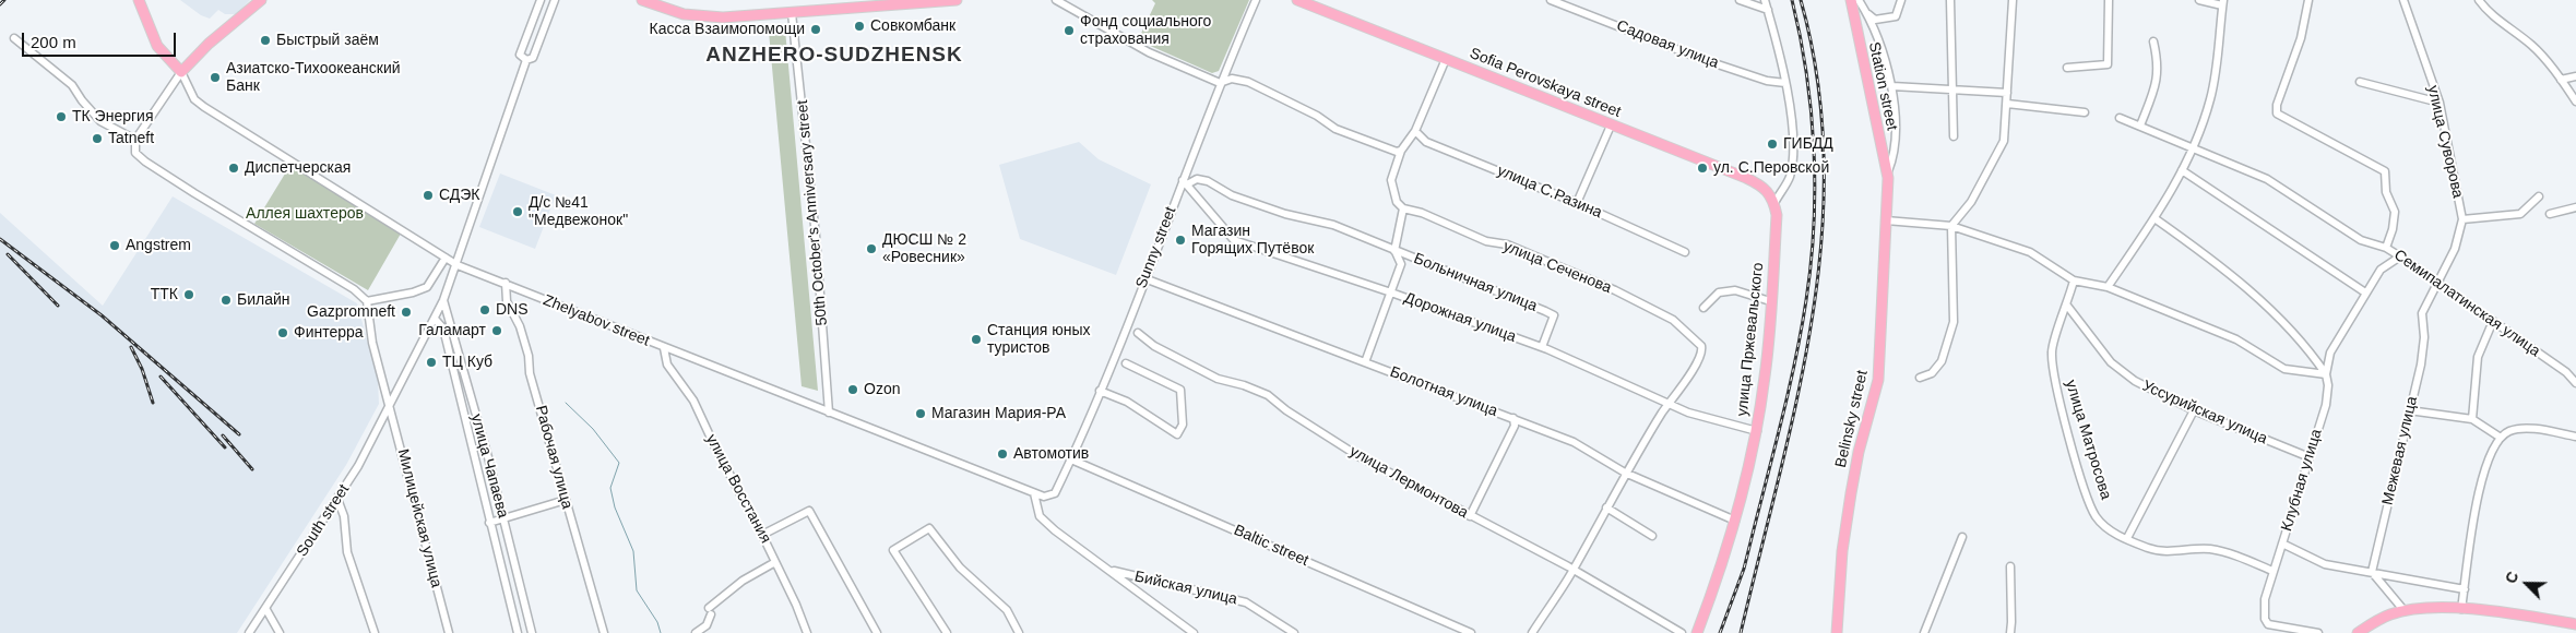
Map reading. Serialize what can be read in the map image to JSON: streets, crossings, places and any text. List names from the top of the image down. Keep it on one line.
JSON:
{"streets":{"main road":["Sofia Perovskaya street","Station street","улица Пржевальского","Belinsky street"],"street":["Садовая улица","улица Суворова","улица С.Разина","50th October's Anniversary street","Sunny street","улица Сеченова","Больничная улица","Семипалатинская улица","Дорожная улица","Zhelyabov street","Болотная улица","Уссурийская улица","улица Матросова","Межевая улица","Рабочая улица","улица Чапаева","Клубная улица","улица Лермонтова","улица Восстания","Милицейская улица","South street","Baltic street","Бийская улица"]},"crossings":[["Sofia Perovskaya street","улица Пржевальского"],["Station street","Belinsky street"],["улица Суворова","Семипалатинская улица"],["улица Суворова","Межевая улица"],["50th October's Anniversary street","Zhelyabov street"],["Sunny street","Дорожная улица"],["Sunny street","Zhelyabov street"],["Sunny street","Болотная улица"],["Sunny street","Baltic street"],["улица Сеченова","Дорожная улица"],["Больничная улица","Дорожная улица"],["Семипалатинская улица","Межевая улица"],["Семипалатинская улица","Клубная улица"],["Дорожная улица","улица Пржевальского"],["Zhelyabov street","Рабочая улица"],["Zhelyabov street","улица Восстания"],["Zhelyabov street","South street"],["Zhelyabov street","Бийская улица"],["улица Пржевальского","Болотная улица"],["Уссурийская улица","улица Матросова"],["Уссурийская улица","Клубная улица"],["улица Матросова","Клубная улица"],["улица Чапаева","South street"],["Милицейская улица","South street"]],"districts":["ANZHERO-SUDZHENSK"],"parks":["Аллея шахтеров"],"places":["Совкомбанк","Касса Взаимопомощи","Фонд социального страхования","Быстрый заём","Азиатско-Тихоокеанский Банк","ТК Энергия","Tatneft","ГИБДД","Диспетчерская","ул. С.Перовской","СДЭК","Д/с №41 \"Медвежонок\"","Магазин Горящих Путёвок","Angstrem","ДЮСШ № 2 «Ровесник»","ТТК","Билайн","DNS","Gazpromneft","Галамарт","Финтерра","Станция юных туристов","ТЦ Куб","Ozon","Магазин Мария-РА","Автомотив"],"scale_bar":"200 m","north":"top left"}
